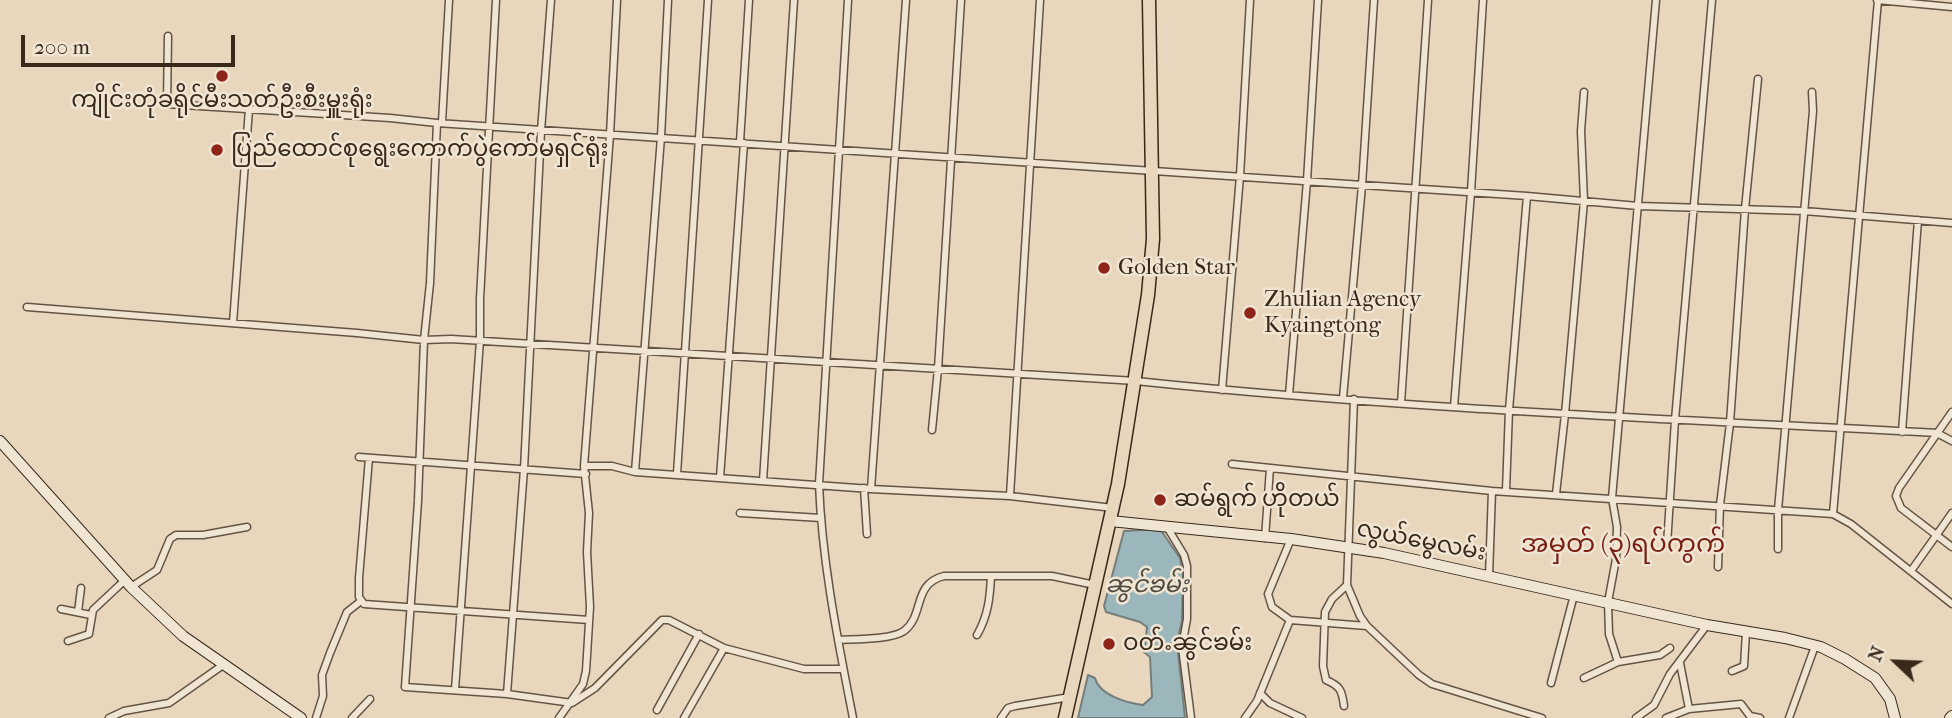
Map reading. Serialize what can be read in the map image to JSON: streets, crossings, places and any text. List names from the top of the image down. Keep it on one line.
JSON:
{"streets":{"street":["လွယ်မွေလမ်း"]},"districts":["အမှတ် (၃)ရပ်ကွက်"],"water":["ၼွင်ၶမ်း"],"places":["ကျိုင်းတုံခရိုင်မီးသတ်ဦးစီးမှူးရုံး","ပြည်ထောင်စုရွေးကောက်ပွဲကော်မရှင်ရုံး","Golden Star","Zhulian Agency Kyaingtong","ဆမ်ရွက် ဟိုတယ်","ဝတ်ႉၼွင်ၶမ်း"],"scale_bar":"200 m","north":"top left"}
